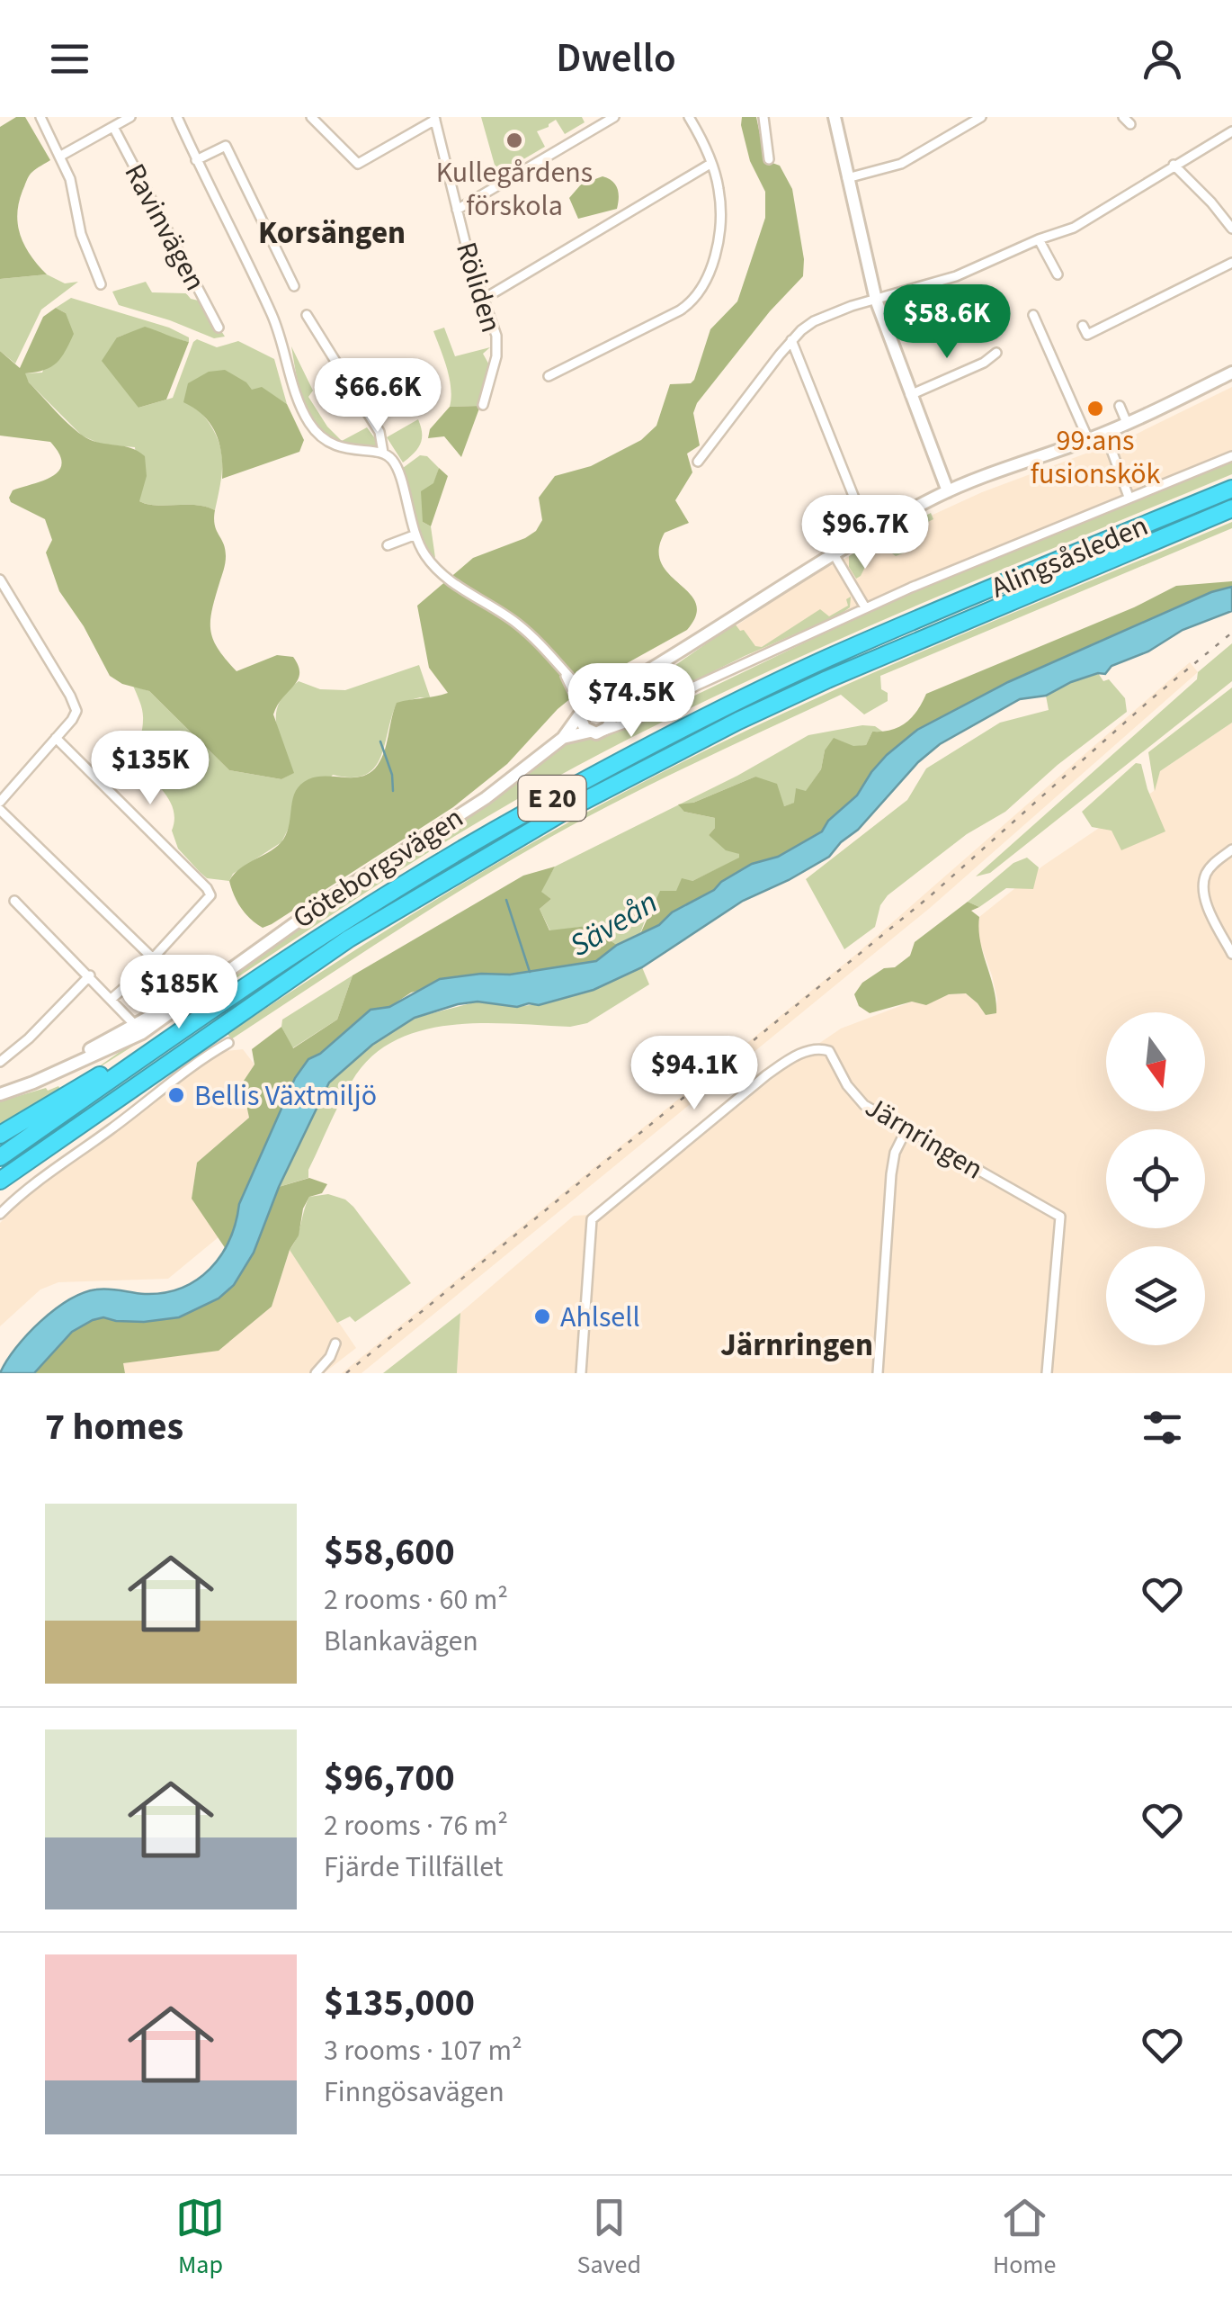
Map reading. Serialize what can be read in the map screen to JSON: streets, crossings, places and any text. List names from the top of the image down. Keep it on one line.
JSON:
{"streets":{"highway":["Alingsåsleden","E 20"],"street":["Ravinvägen","Röliden","Göteborgsvägen","Järnringen"]},"crossings":[["Alingsåsleden","E 20"]],"districts":["Korsängen","Järnringen"],"water":["Säveån"],"places":["Kullegårdens förskola","99:ans fusionskök","Bellis Växtmiljö","Ahlsell"],"north":"bottom","page":{"header":"Dwello","price":["$58.6K","$66.6K","$96.7K","$74.5K","$135K","$185K","$94.1K"],"heading":"7 homes","list":[{"name":"$58,600","note":"2 rooms · 60 m² · Blankavägen"},{"name":"$96,700","note":"2 rooms · 76 m² · Fjärde Tillfället"},{"name":"$135,000","note":"3 rooms · 107 m² · Finngösavägen"}],"tabs":["Map","Saved","Home"]}}
